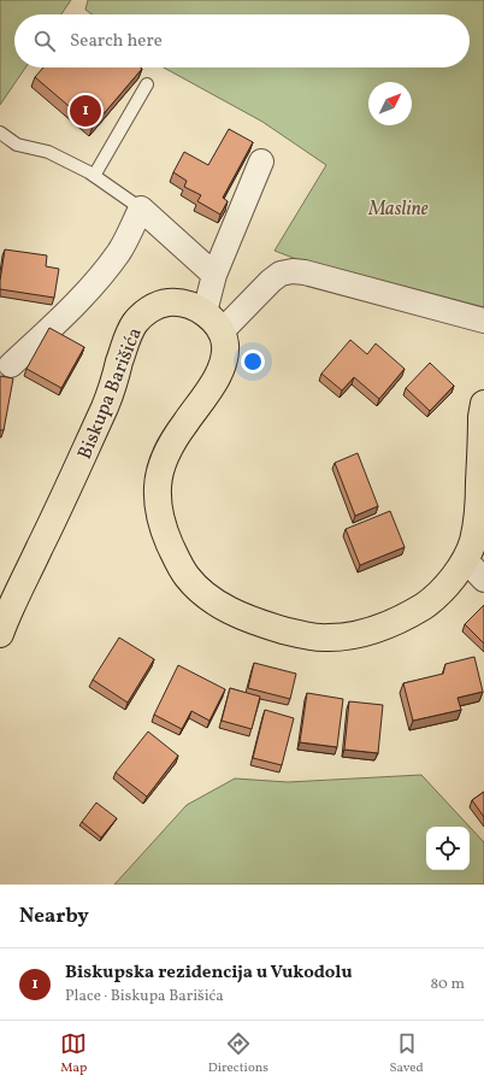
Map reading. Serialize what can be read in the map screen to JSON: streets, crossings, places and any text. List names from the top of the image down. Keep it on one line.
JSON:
{"streets":{"main road":["Biskupa Barišića"]},"parks":["Masline"],"north":"top right","page":{"search":"Search here","pins":"1","heading":"Nearby","list":[{"mark":"1","name":"Biskupska rezidencija u Vukodolu","note":"Place · Biskupa Barišića","value":"80 m"}],"nav":["Map","Directions","Saved"]}}
